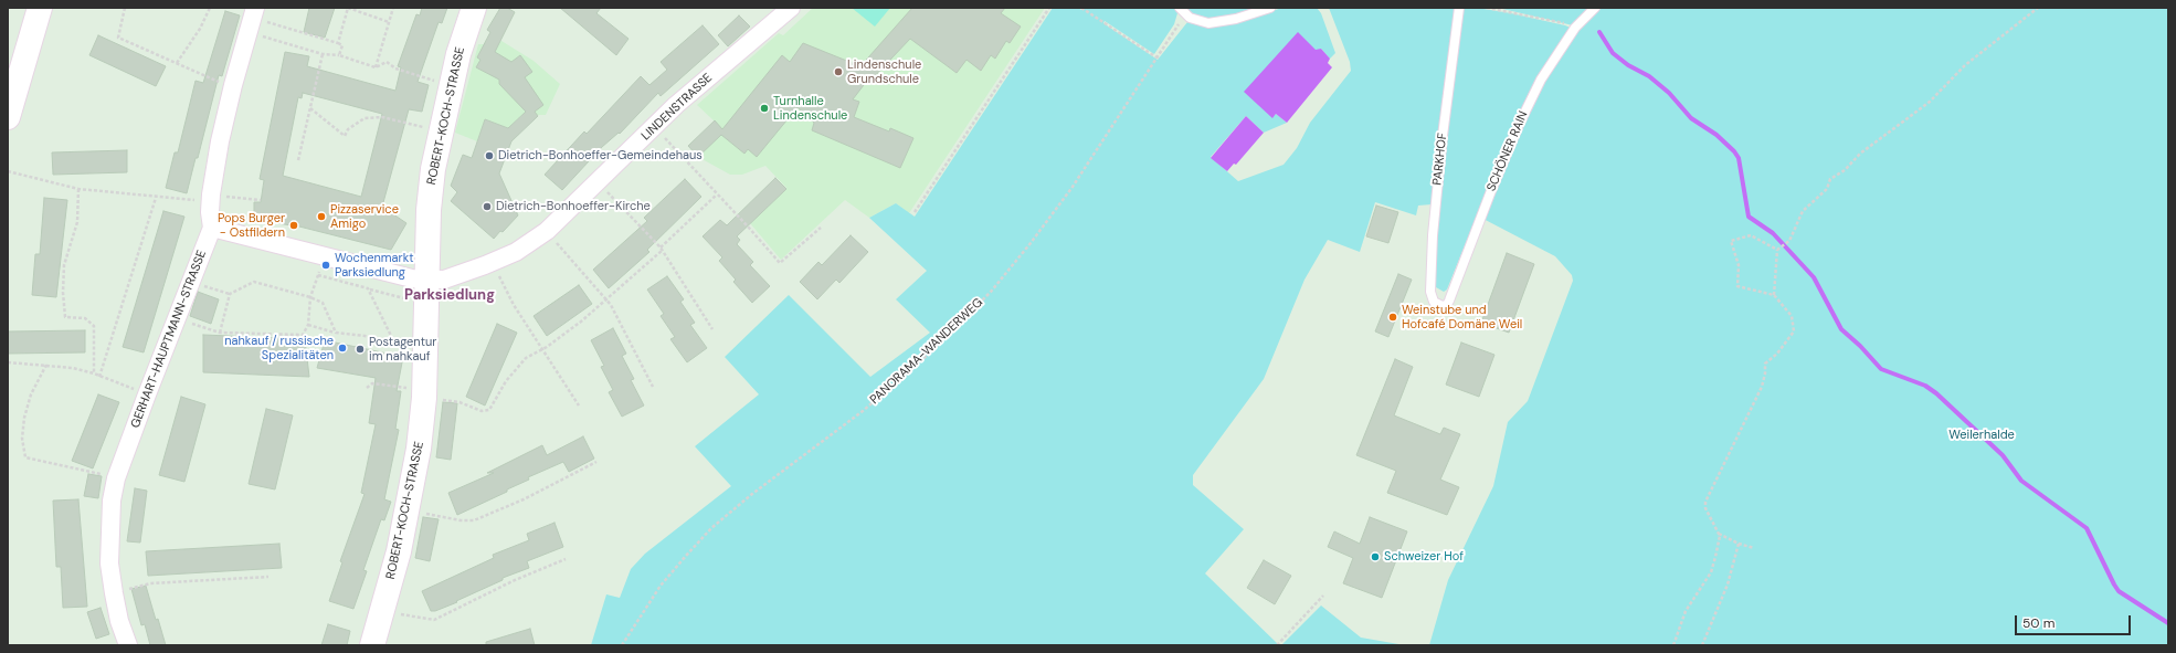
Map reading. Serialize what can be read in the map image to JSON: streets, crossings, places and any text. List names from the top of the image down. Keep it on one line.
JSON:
{"streets":{"street":["LINDENSTRASSE","ROBERT-KOCH-STRASSE","GERHART-HAUPTMANN-STRASSE"],"lane":["SCHÖNER RAIN","PARKHOF"],"path":["PANORAMA-WANDERWEG"]},"crossings":[["LINDENSTRASSE","ROBERT-KOCH-STRASSE"],["LINDENSTRASSE","GERHART-HAUPTMANN-STRASSE"],["SCHÖNER RAIN","PARKHOF"]],"districts":["Parksiedlung"],"parks":["Weilerhalde"],"places":["Lindenschule Grundschule","Turnhalle Lindenschule","Dietrich-Bonhoeffer-Gemeindehaus","Dietrich-Bonhoeffer-Kirche","Pizzaservice Amigo","Pops Burger - Ostfildern","Wochenmarkt Parksiedlung","Weinstube und Hofcafé Domäne Weil","nahkauf / russische Spezialitäten","Postagentur im nahkauf","Schweizer Hof"],"scale_bar":"50 m"}
